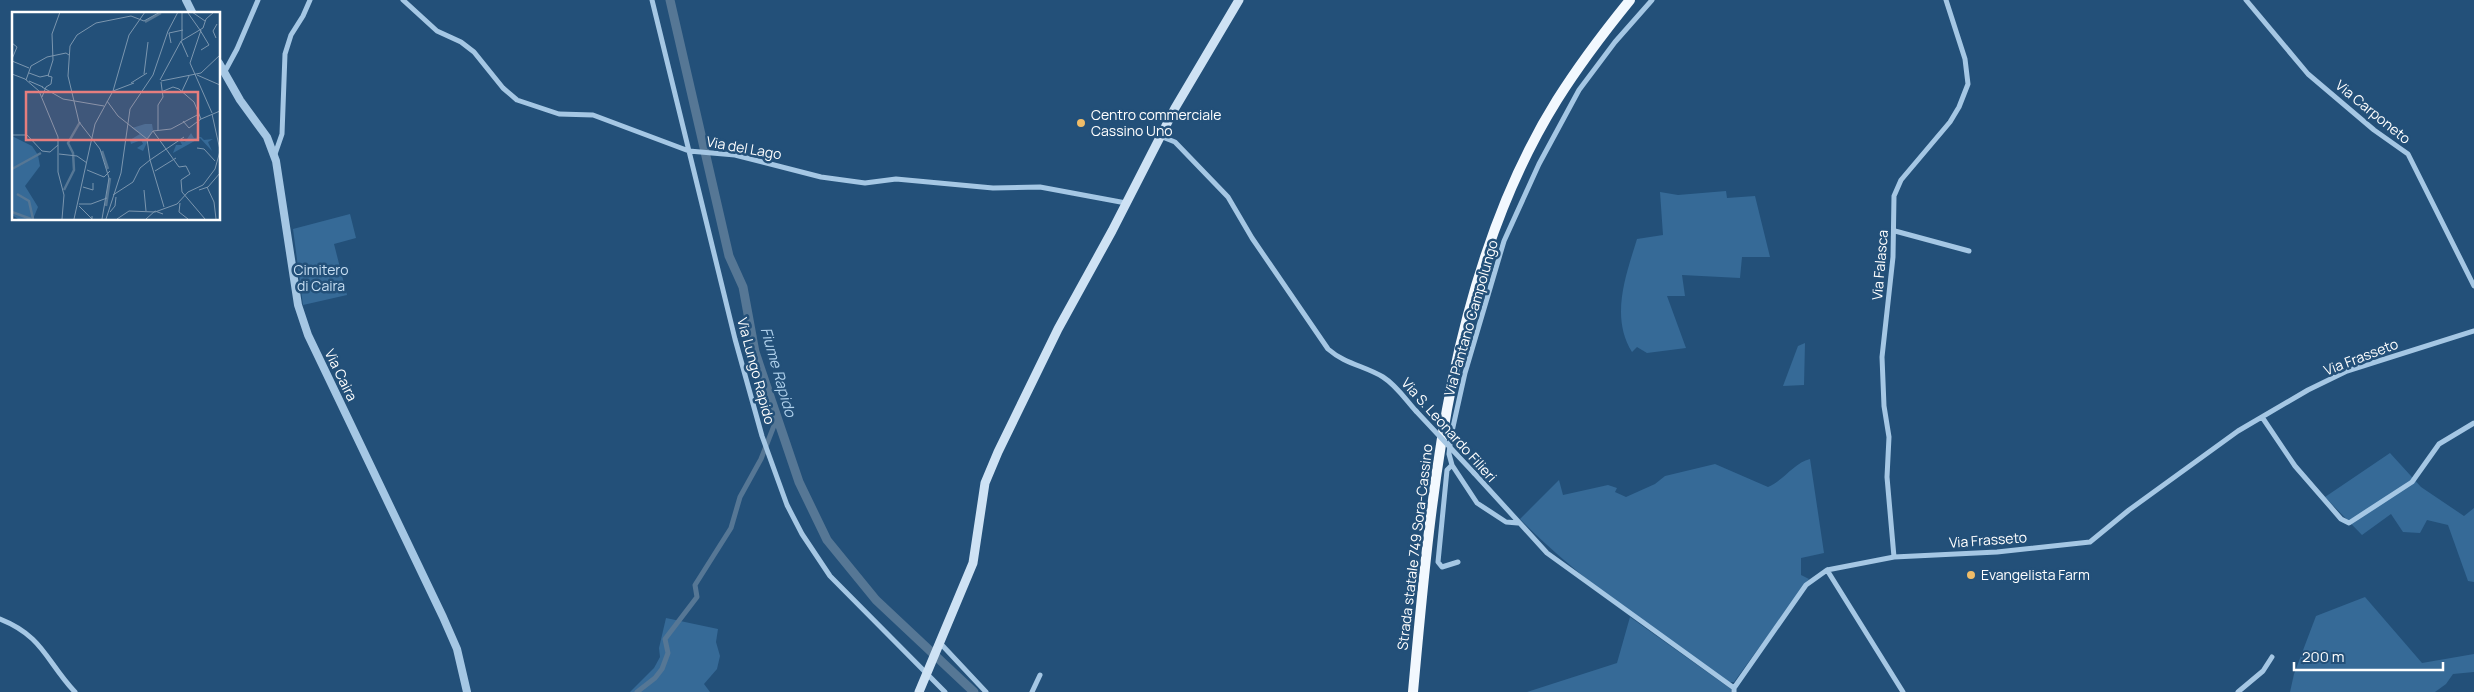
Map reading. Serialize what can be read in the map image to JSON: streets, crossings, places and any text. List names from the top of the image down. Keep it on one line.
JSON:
{"streets":{"highway":["Strada statale 749 Sora-Cassino"],"street":["Via Carponeto","Via del Lago","Via Falasca","Via Pantano Campolungo","Via Frasseto","Via Lungo Rapido","Via Caira","Via S. Leonardo Filieri"]},"crossings":[["Via del Lago","Via Lungo Rapido"],["Via Falasca","Via Frasseto"],["Via Pantano Campolungo","Via S. Leonardo Filieri"],["Via Frasseto","Via S. Leonardo Filieri"]],"water":["Fiume Rapido"],"parks":["Cimitero di Caira"],"places":["Centro commerciale Cassino Uno","Evangelista Farm"],"scale_bar":"200 m"}
